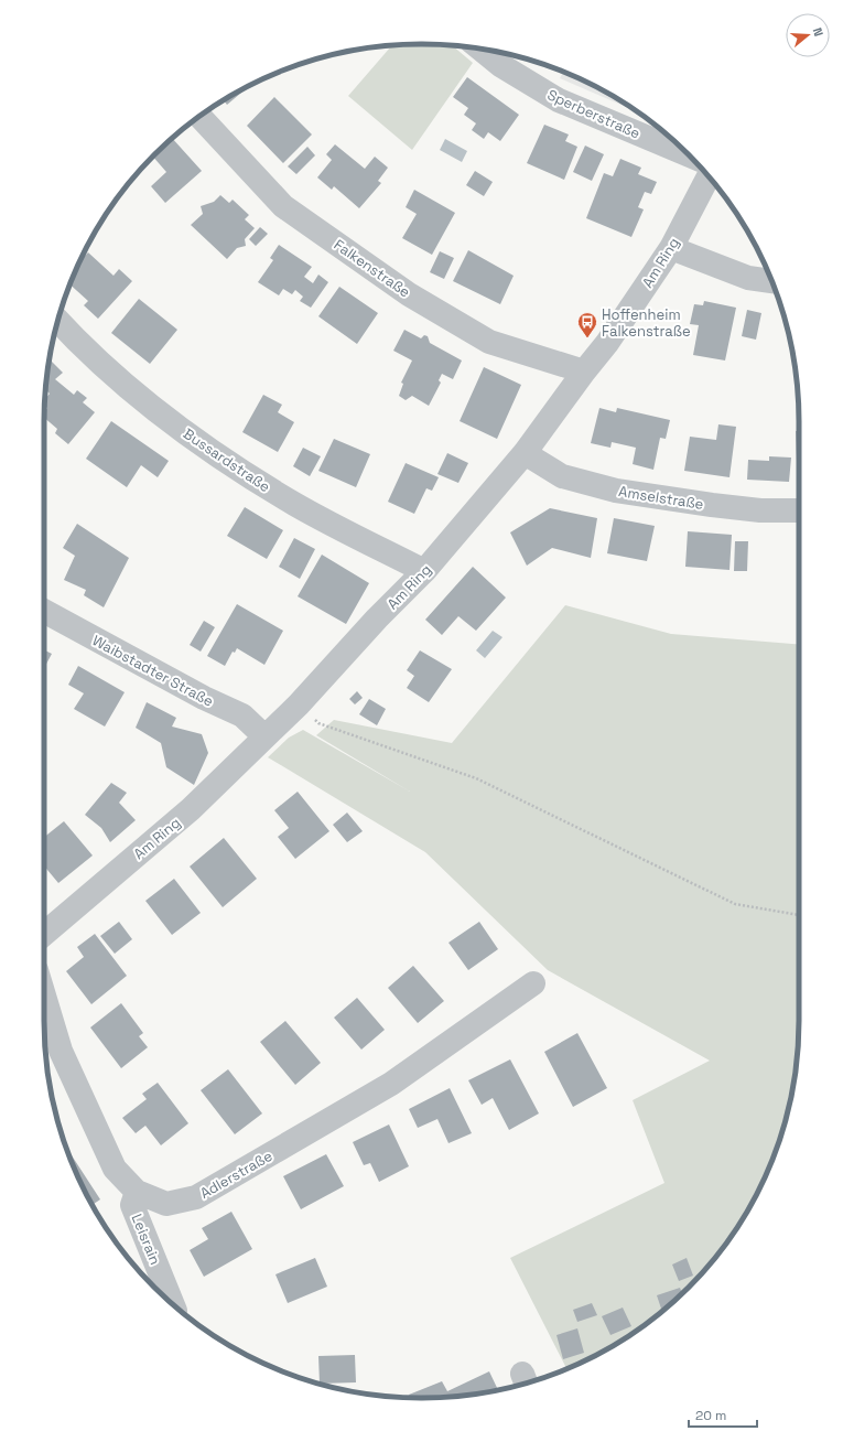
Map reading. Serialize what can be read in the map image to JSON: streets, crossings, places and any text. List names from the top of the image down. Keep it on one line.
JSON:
{"streets":{"street":["Sperberstraße","Am Ring","Falkenstraße","Bussardstraße","Amselstraße","Waibstadter Straße","Adlerstraße","Leisrain"]},"crossings":[["Am Ring","Falkenstraße"],["Am Ring","Bussardstraße"],["Am Ring","Amselstraße"],["Am Ring","Waibstadter Straße"],["Adlerstraße","Leisrain"]],"places":{"bus stop":["Hoffenheim Falkenstraße"]},"scale_bar":"20 m","north":"right"}
